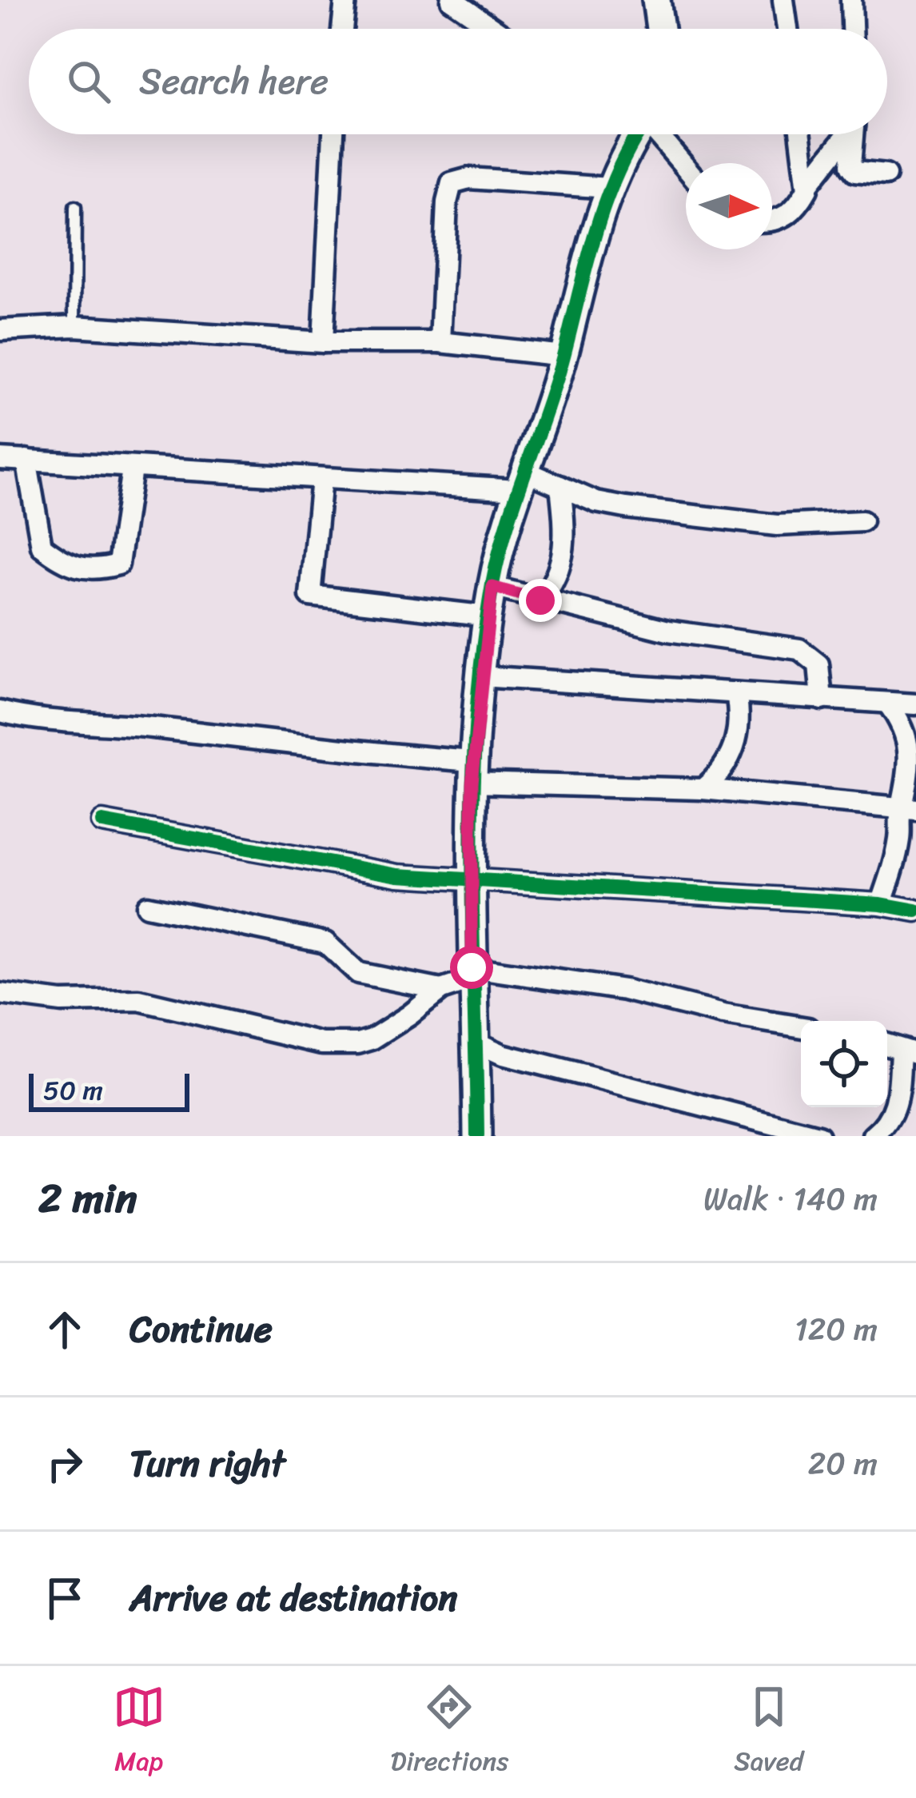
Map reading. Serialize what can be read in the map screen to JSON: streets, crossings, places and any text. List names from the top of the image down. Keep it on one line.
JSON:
{"scale_bar":"50 m","north":"right","page":{"search":"Search here","scale":"50 m","heading":["2 min","Walk · 140 m"],"list":[["Continue","120 m"],["Turn right","20 m"],"Arrive at destination"],"nav":["Map","Directions","Saved"]}}
